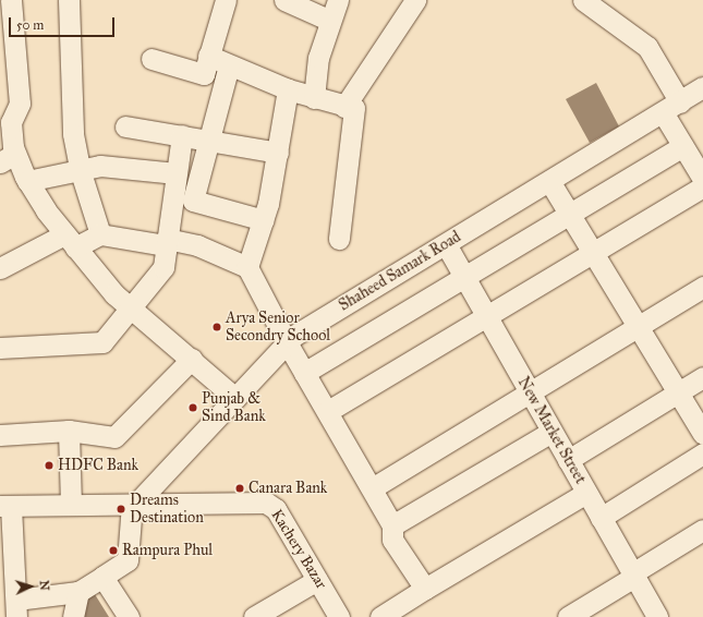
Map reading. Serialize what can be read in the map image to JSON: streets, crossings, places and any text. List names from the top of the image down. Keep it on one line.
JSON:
{"streets":{"street":["Shaheed Samark Road","New Market Street","Kachery Bazar"]},"crossings":[["Shaheed Samark Road","New Market Street"],["Shaheed Samark Road","Kachery Bazar"]],"places":["Arya Senior Secondry School","Punjab & Sind Bank","HDFC Bank","Canara Bank","Dreams Destination","Rampura Phul"],"scale_bar":"50 m","north":"right"}
